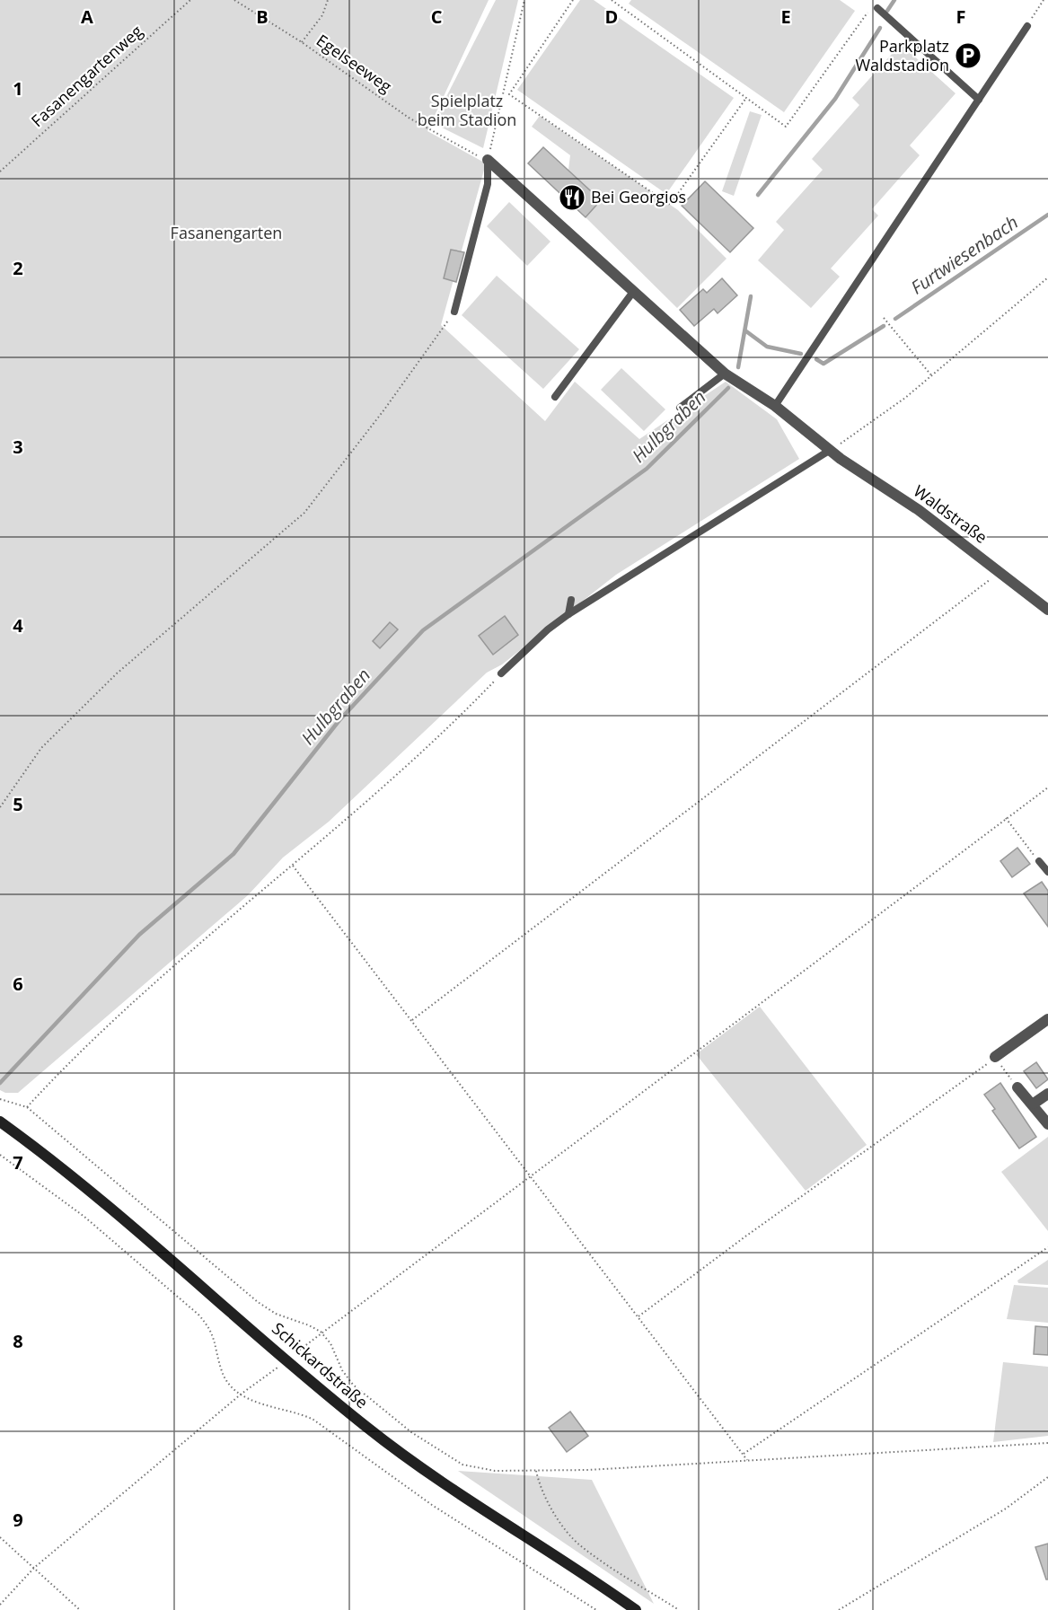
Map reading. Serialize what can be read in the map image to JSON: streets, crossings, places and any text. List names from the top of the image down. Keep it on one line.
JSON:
{"streets":{"street":["Waldstraße","Schickardstraße"],"path":["Egelseeweg","Fasanengartenweg"]},"crossings":[["Egelseeweg","Waldstraße"]],"water":["Furtwiesenbach","Hulbgraben"],"parks":["Spielplatz beim Stadion","Fasanengarten"],"places":{"parking":["Parkplatz Waldstadion"],"restaurant":["Bei Georgios"]},"grid":{"columns":["A","B","C","D","E","F"],"rows":["1","2","3","4","5","6","7","8","9"]}}
